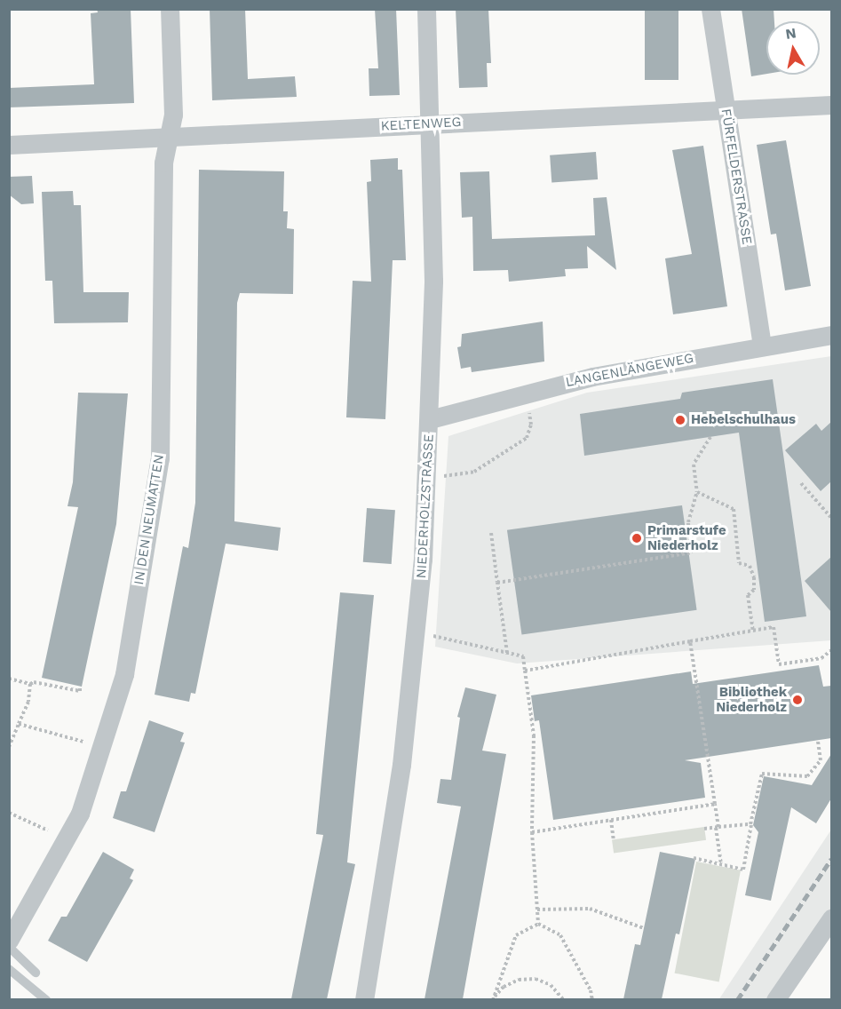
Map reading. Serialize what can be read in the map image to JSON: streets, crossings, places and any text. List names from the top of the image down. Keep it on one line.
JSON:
{"streets":{"street":["KELTENWEG","FÜRFELDERSTRASSE","LANGENLÄNGEWEG","NIEDERHOLZSTRASSE","IN DEN NEUMATTEN"]},"crossings":[["KELTENWEG","FÜRFELDERSTRASSE"],["KELTENWEG","NIEDERHOLZSTRASSE"],["KELTENWEG","IN DEN NEUMATTEN"],["FÜRFELDERSTRASSE","LANGENLÄNGEWEG"],["LANGENLÄNGEWEG","NIEDERHOLZSTRASSE"]],"places":["Hebelschulhaus","Primarstufe Niederholz","Bibliothek Niederholz"],"north":"top"}
